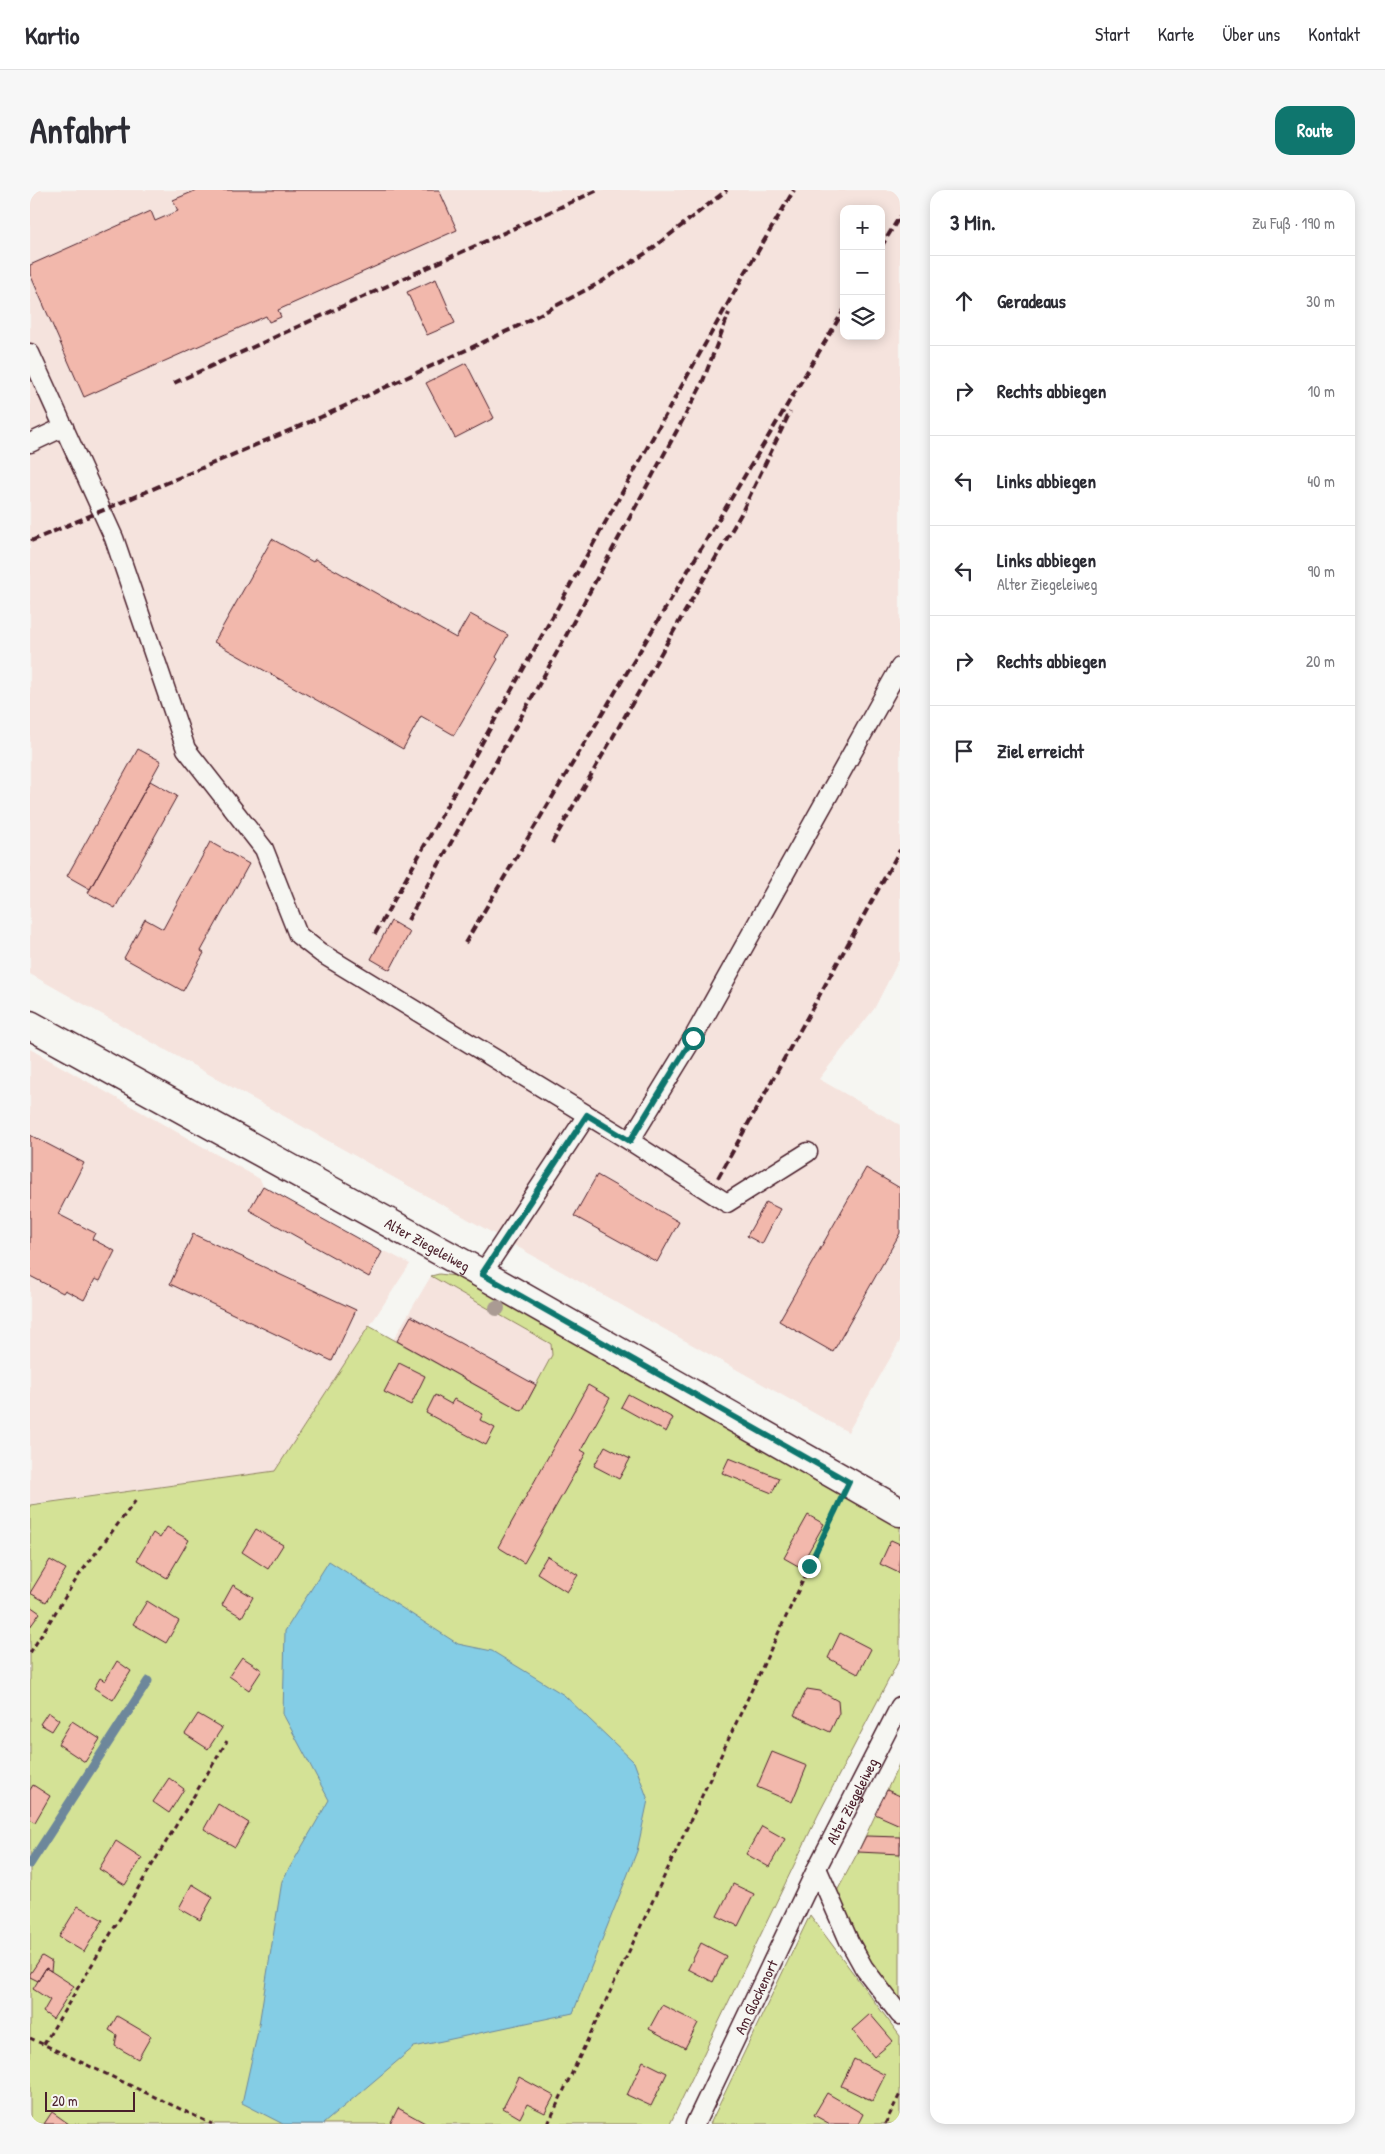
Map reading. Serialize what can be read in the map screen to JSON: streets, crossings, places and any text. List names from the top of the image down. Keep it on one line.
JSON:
{"streets":{"street":["Alter Ziegeleiweg"],"lane":["Am Glockenort"]},"crossings":[["Alter Ziegeleiweg","Am Glockenort"]],"scale_bar":"20 m","page":{"header":"Kartio","nav":["Start","Karte","Über uns","Kontakt"],"buttons":"Route","title":"Anfahrt","heading":["3 Min.","Zu Fuß · 190 m"],"map_buttons":["+","−"],"list":[["Geradeaus","30 m"],["Rechts abbiegen","10 m"],["Links abbiegen","40 m"],["Links abbiegen","Alter Ziegeleiweg","90 m"],["Rechts abbiegen","20 m"],"Ziel erreicht"],"scale":"20 m"}}
